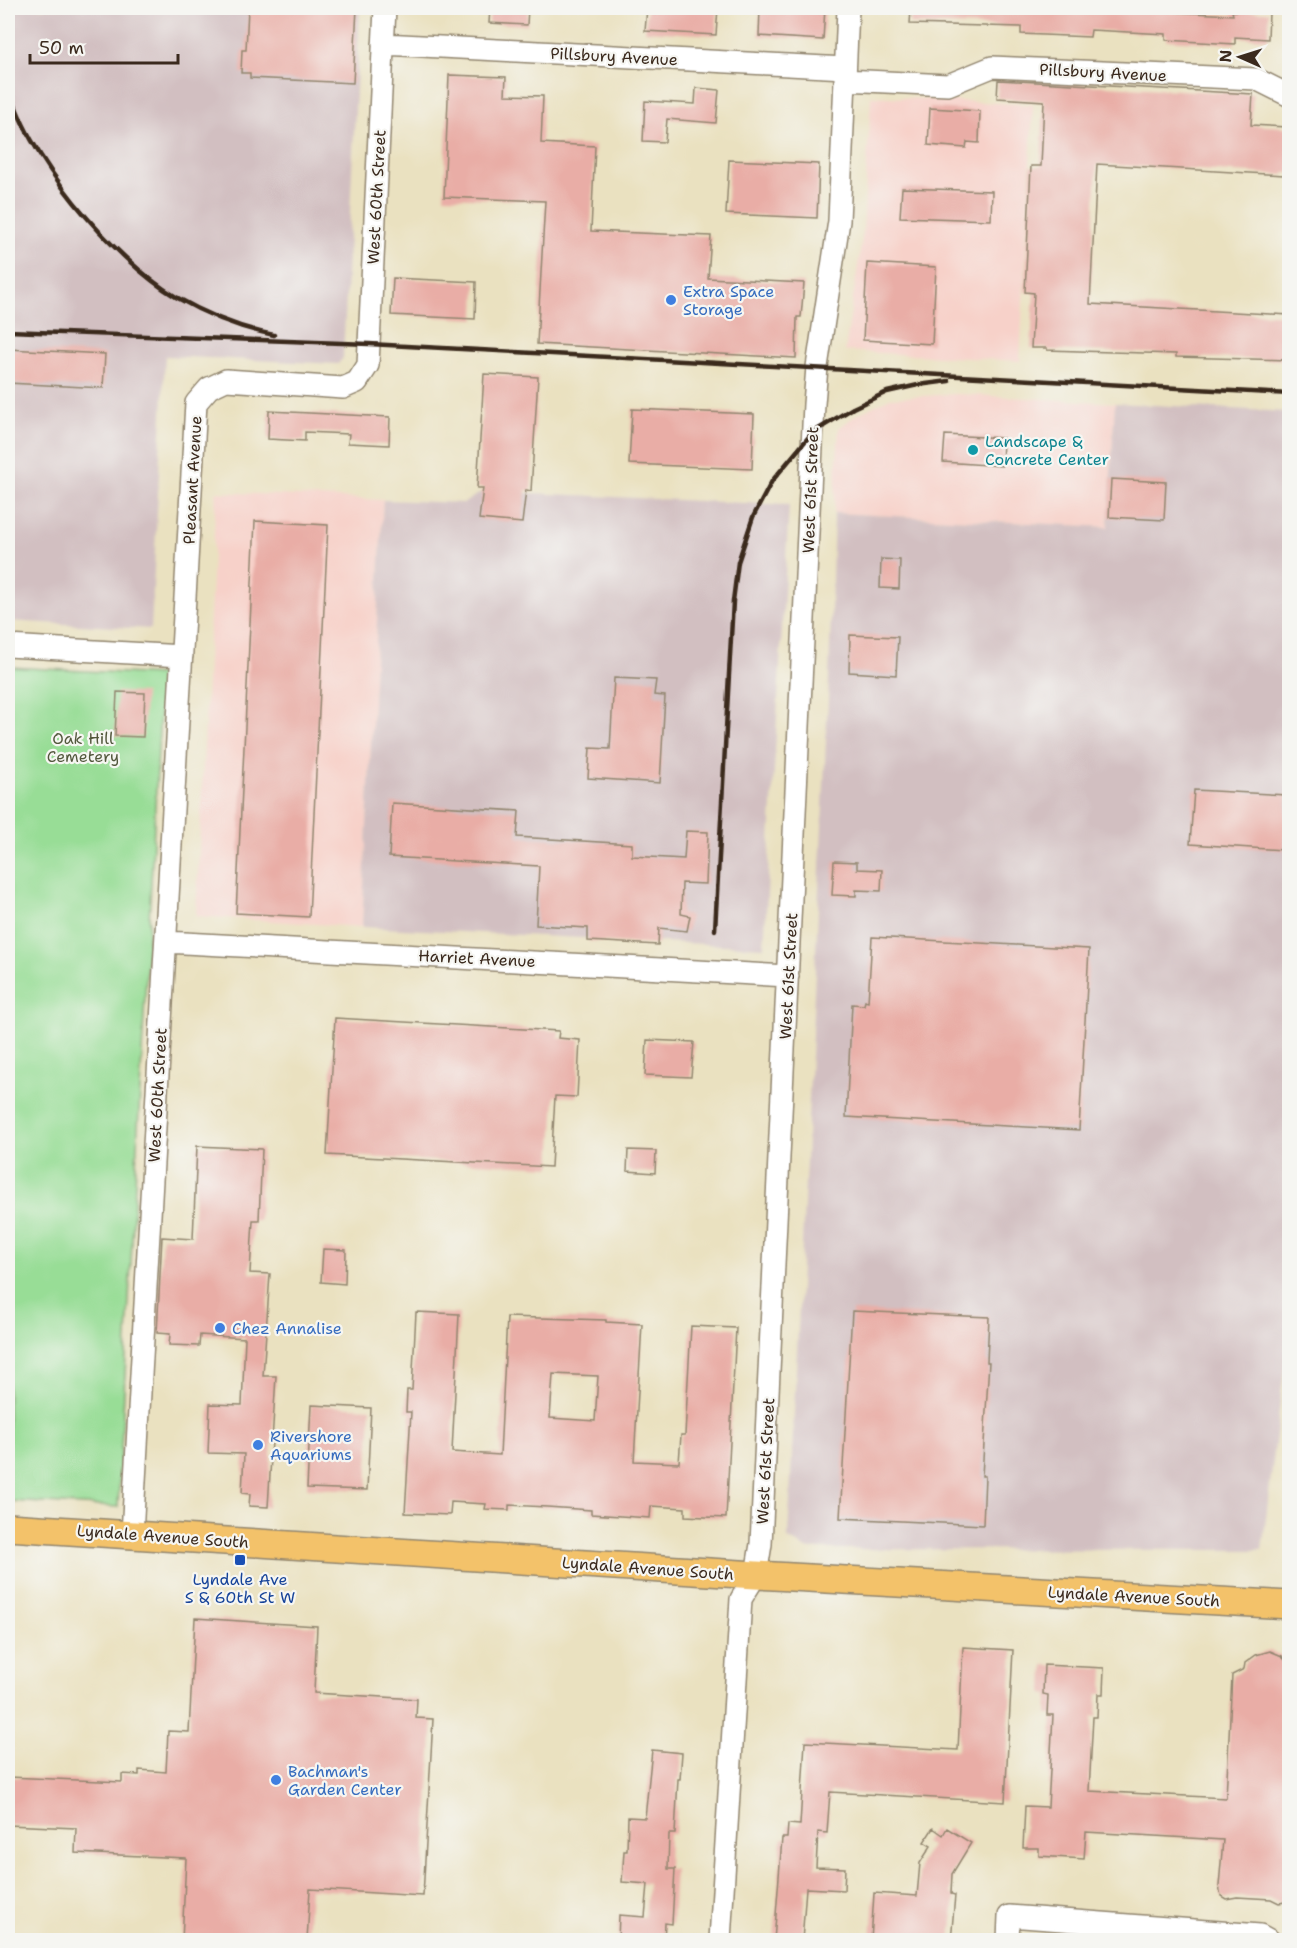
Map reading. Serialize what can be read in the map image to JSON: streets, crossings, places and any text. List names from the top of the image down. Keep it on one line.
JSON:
{"streets":{"main road":["Lyndale Avenue South"],"street":["Pillsbury Avenue","West 60th Street","Pleasant Avenue","West 61st Street","Harriet Avenue"]},"crossings":[["Pillsbury Avenue","West 60th Street"],["Pillsbury Avenue","West 61st Street"],["West 60th Street","Pleasant Avenue"],["West 60th Street","Harriet Avenue"],["West 60th Street","Lyndale Avenue South"],["West 61st Street","Harriet Avenue"],["West 61st Street","Lyndale Avenue South"]],"parks":["Oak Hill Cemetery"],"places":{"other":["Extra Space Storage","Landscape & Concrete Center","Chez Annalise","Rivershore Aquariums","Bachman's Garden Center"],"transit":["Lyndale Ave S & 60th St W"]},"scale_bar":"50 m","north":"left"}
